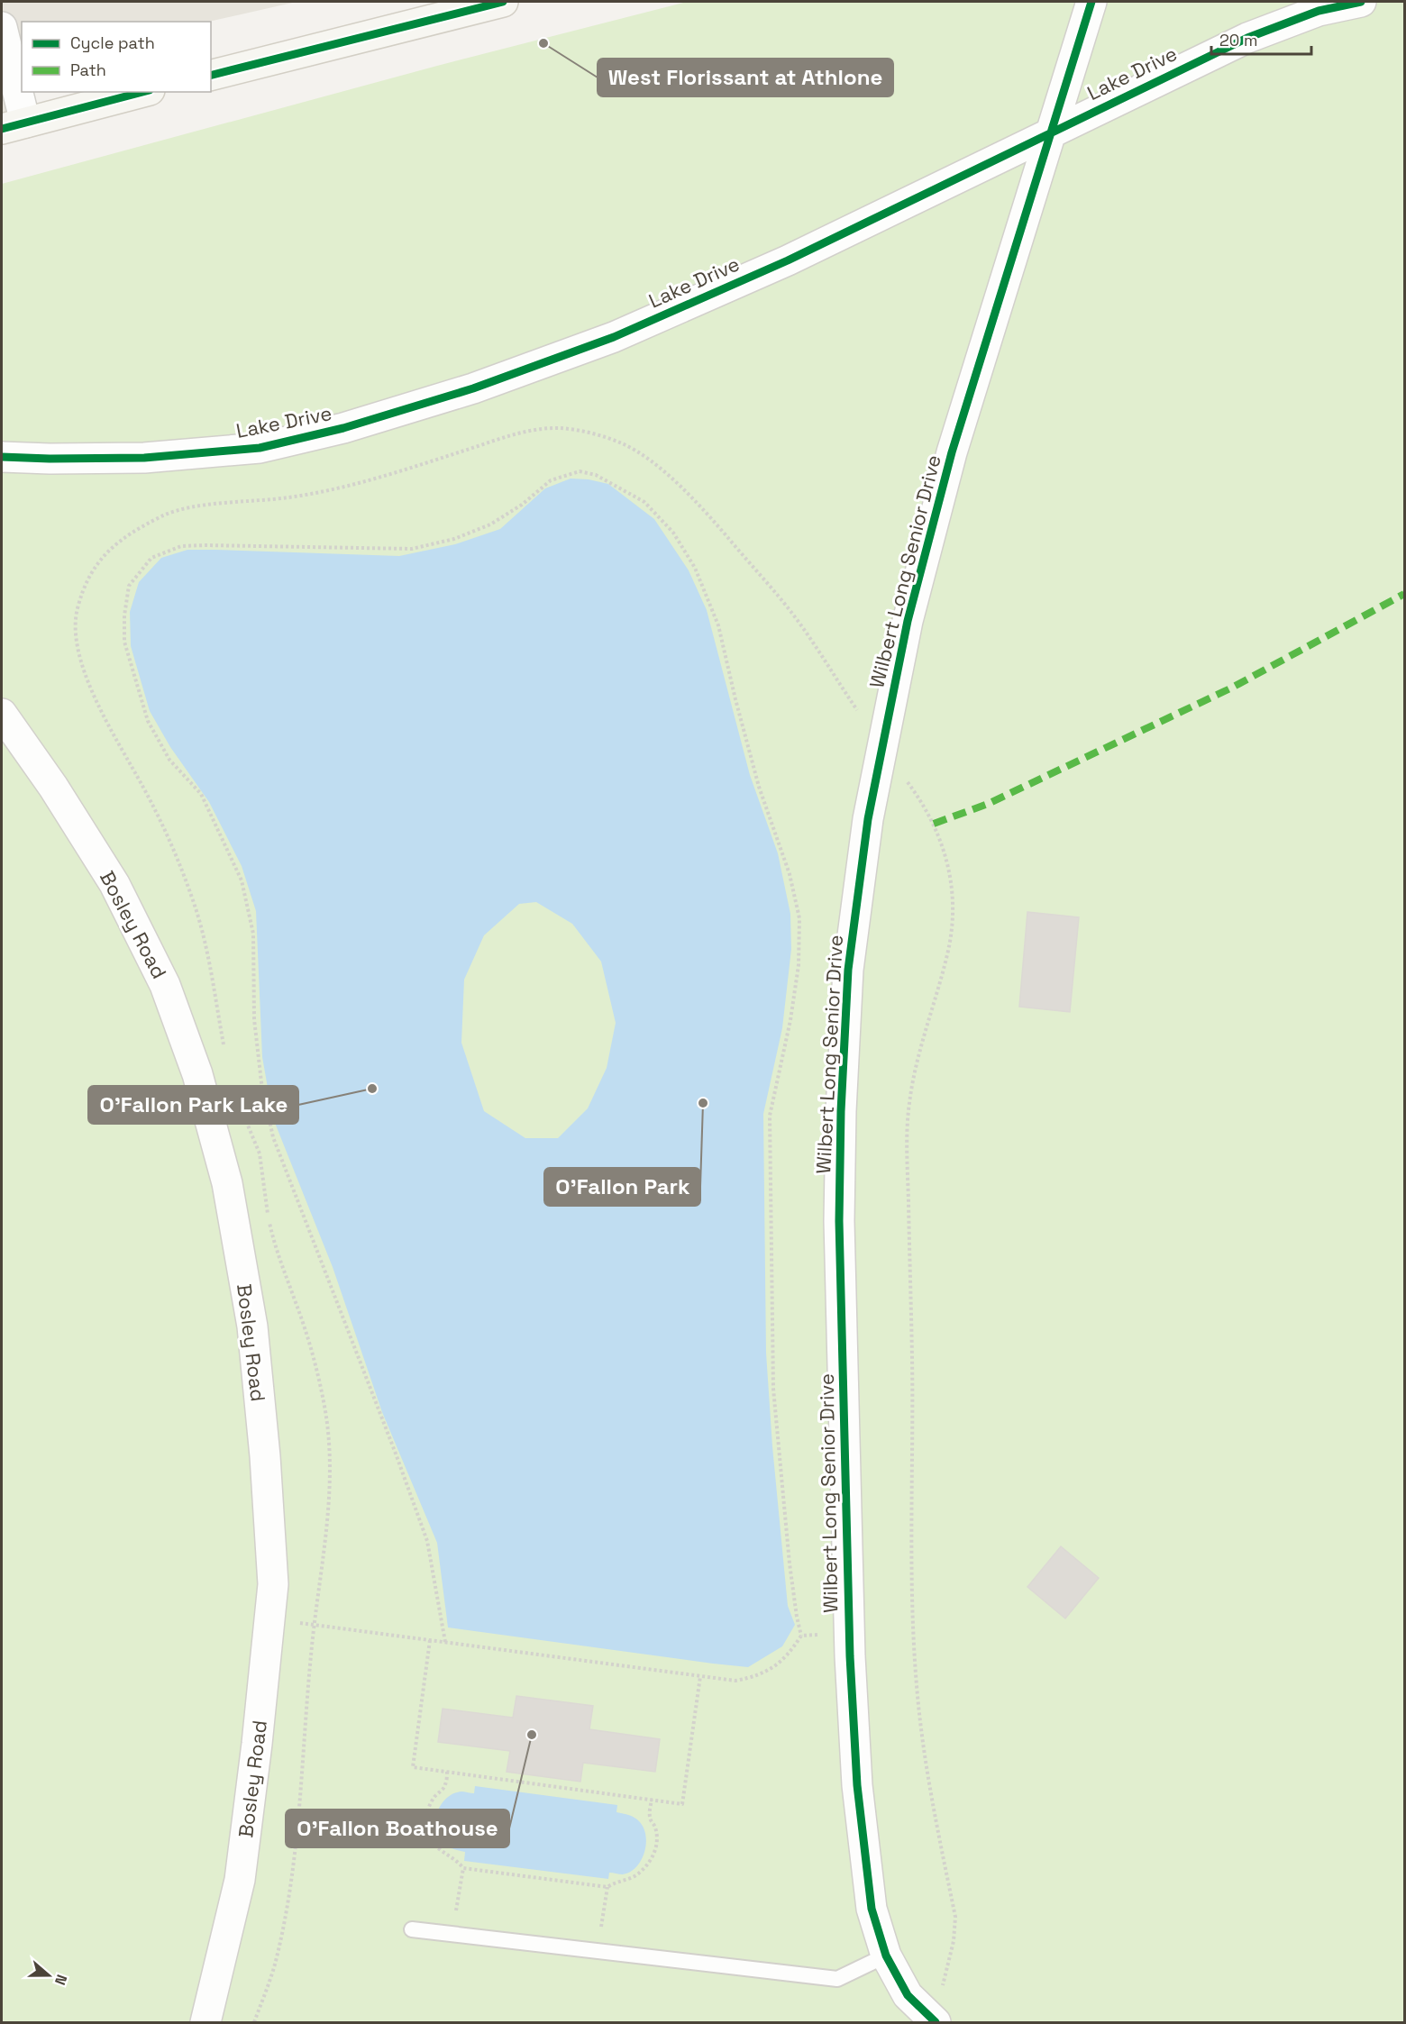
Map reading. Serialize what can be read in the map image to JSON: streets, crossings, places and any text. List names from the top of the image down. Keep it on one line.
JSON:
{"streets":{"street":["Lake Drive","Wilbert Long Senior Drive","Bosley Road"]},"crossings":[["Lake Drive","Wilbert Long Senior Drive"]],"places":["West Florissant at Athlone","O'Fallon Park Lake","O'Fallon Park","O'Fallon Boathouse"],"legend":["Cycle path","Path"],"scale_bar":"20 m","north":"right"}
